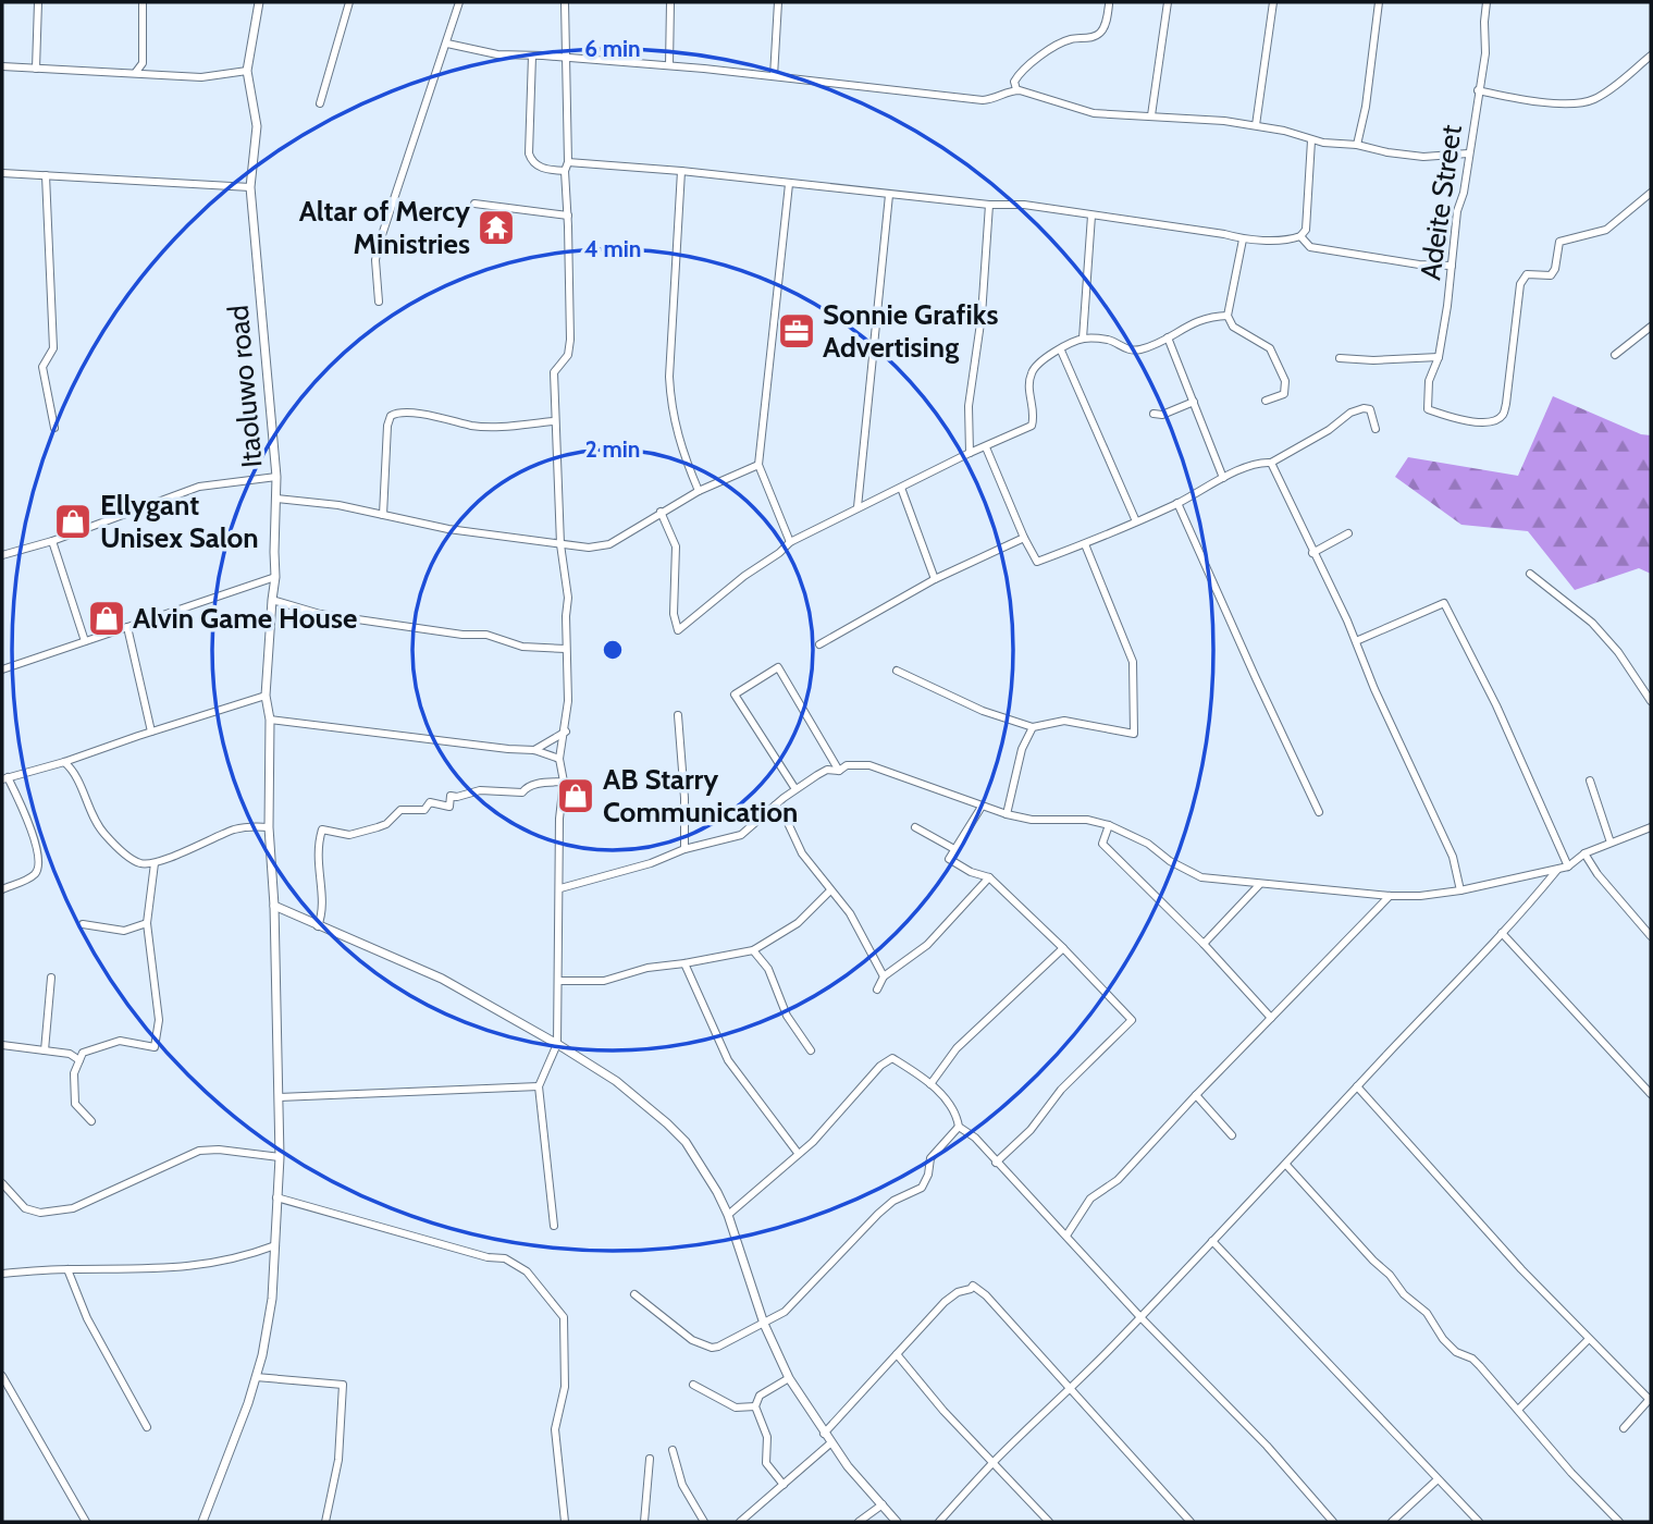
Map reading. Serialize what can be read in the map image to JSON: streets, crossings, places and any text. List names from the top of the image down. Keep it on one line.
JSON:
{"streets":{"street":["Adeite Street","Itaoluwo road"]},"places":{"temple":["Altar of Mercy Ministries"],"office":["Sonnie Grafiks Advertising"],"shop":["Ellygant Unisex Salon","Alvin Game House","AB Starry Communication"]},"rings":["6 min","4 min","2 min"]}
